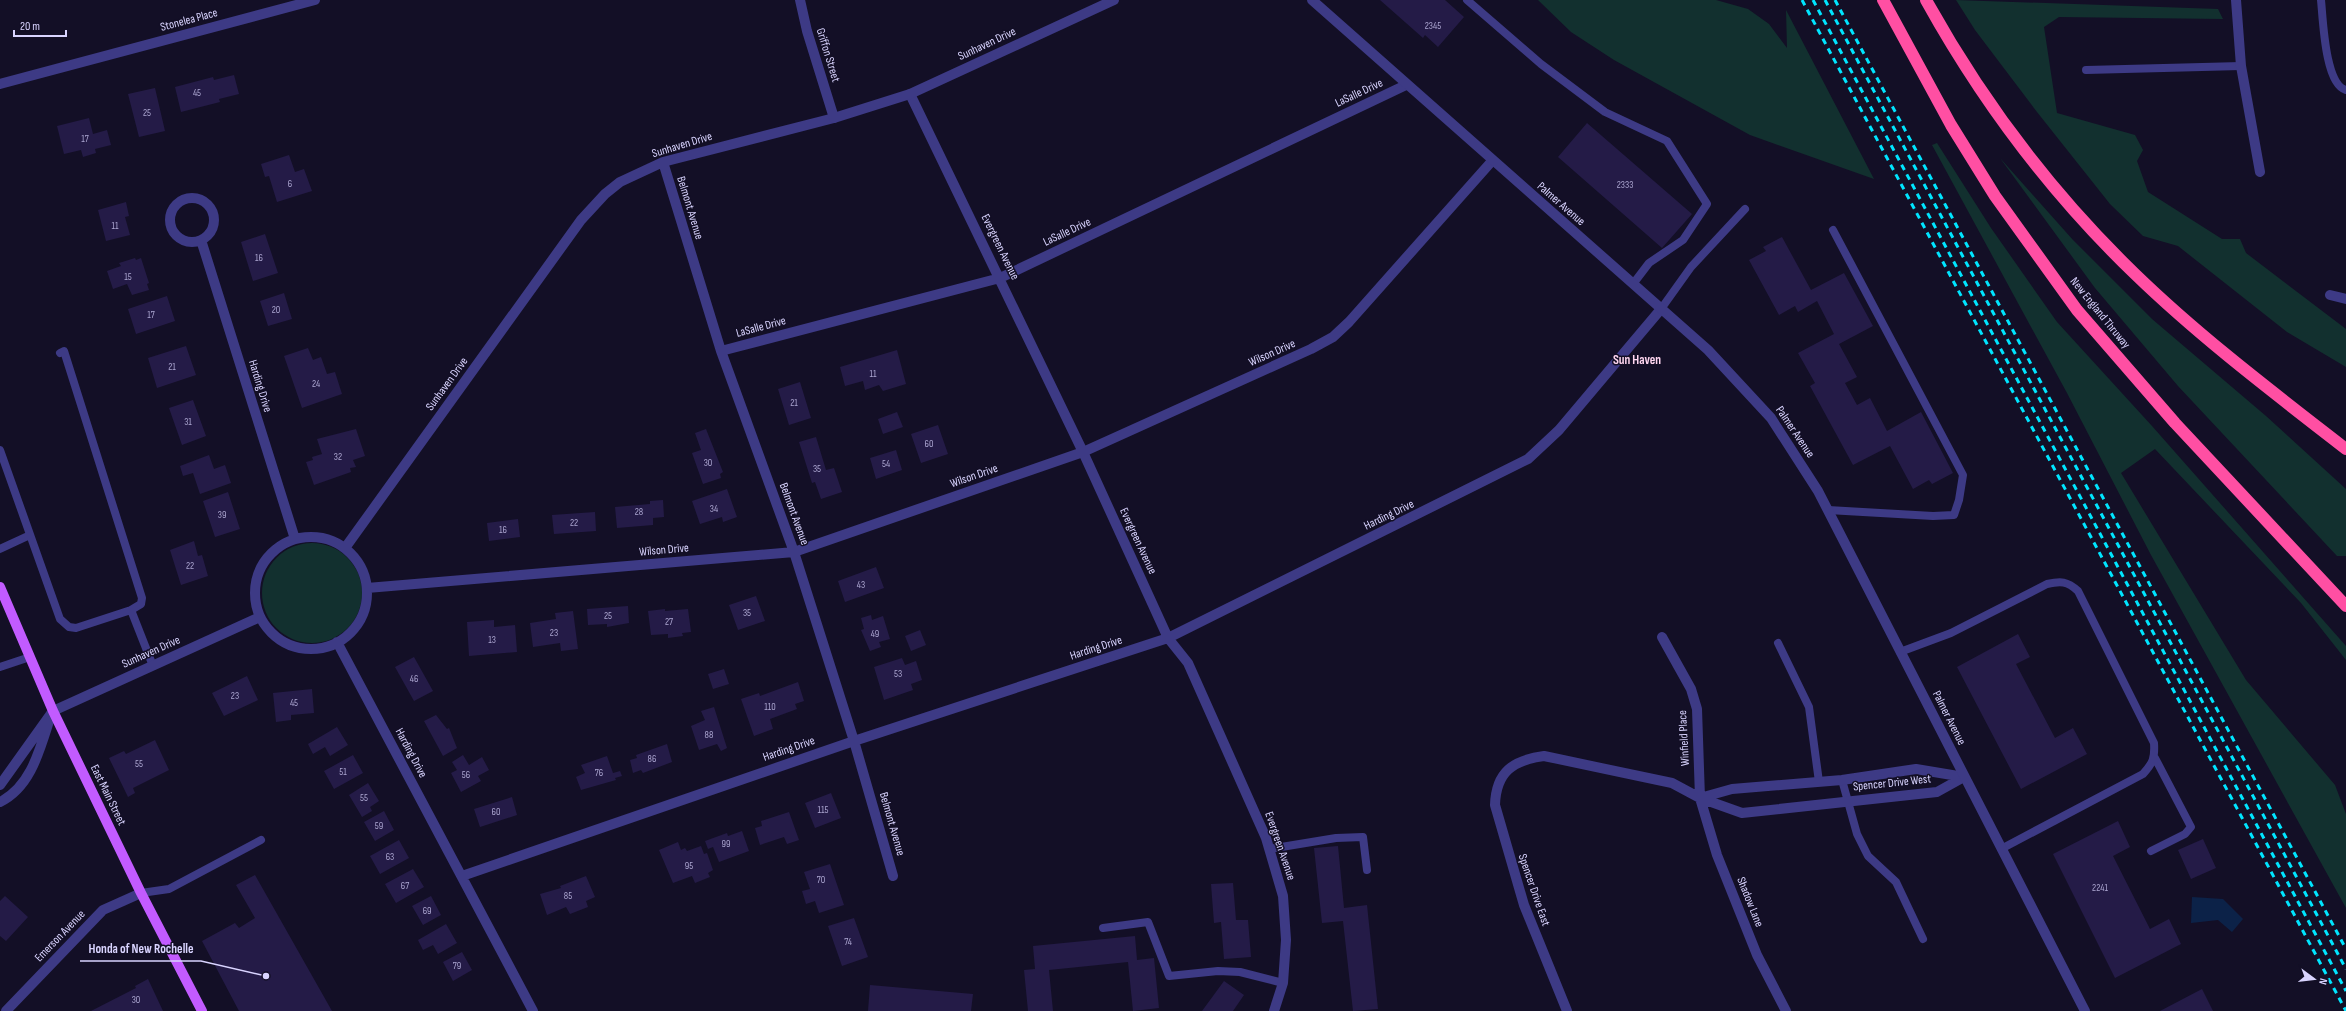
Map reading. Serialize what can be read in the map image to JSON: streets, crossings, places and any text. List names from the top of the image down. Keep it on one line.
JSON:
{"streets":{"highway":["New England Thruway"],"main road":["East Main Street"],"street":["Stonelea Place","Sunhaven Drive","Griffon Street","LaSalle Drive","Palmer Avenue","Belmont Avenue","Evergreen Avenue","Wilson Drive","Harding Drive","Winfield Place","Spencer Drive West","Spencer Drive East","Shadow Lane","Emerson Avenue"]},"crossings":[["Sunhaven Drive","Griffon Street"],["Sunhaven Drive","Belmont Avenue"],["Sunhaven Drive","Evergreen Avenue"],["Sunhaven Drive","Wilson Drive"],["Sunhaven Drive","Harding Drive"],["Sunhaven Drive","East Main Street"],["LaSalle Drive","Palmer Avenue"],["LaSalle Drive","Belmont Avenue"],["LaSalle Drive","Evergreen Avenue"],["Palmer Avenue","Wilson Drive"],["Palmer Avenue","Harding Drive"],["Palmer Avenue","Spencer Drive West"],["Belmont Avenue","Wilson Drive"],["Belmont Avenue","Harding Drive"],["Evergreen Avenue","Wilson Drive"],["Evergreen Avenue","Harding Drive"],["Wilson Drive","Harding Drive"],["Winfield Place","Spencer Drive West"],["Winfield Place","Shadow Lane"],["Spencer Drive West","Spencer Drive East"],["Spencer Drive West","Shadow Lane"],["East Main Street","Emerson Avenue"]],"districts":["Sun Haven"],"places":["Honda of New Rochelle"],"house_numbers":["2345","45","25","17","6","2333","11","16","15","20","17","21","11","24","21","31","60","32","30","54","35","34","28","39","22","16","22","43","35","25","27","23","49","13","53","46","23","45","110","88","86","55","51","76","56","55","115","60","59","99","63","95","70","67","2241","85","69","74","79","30"],"scale_bar":"20 m","north":"right"}
